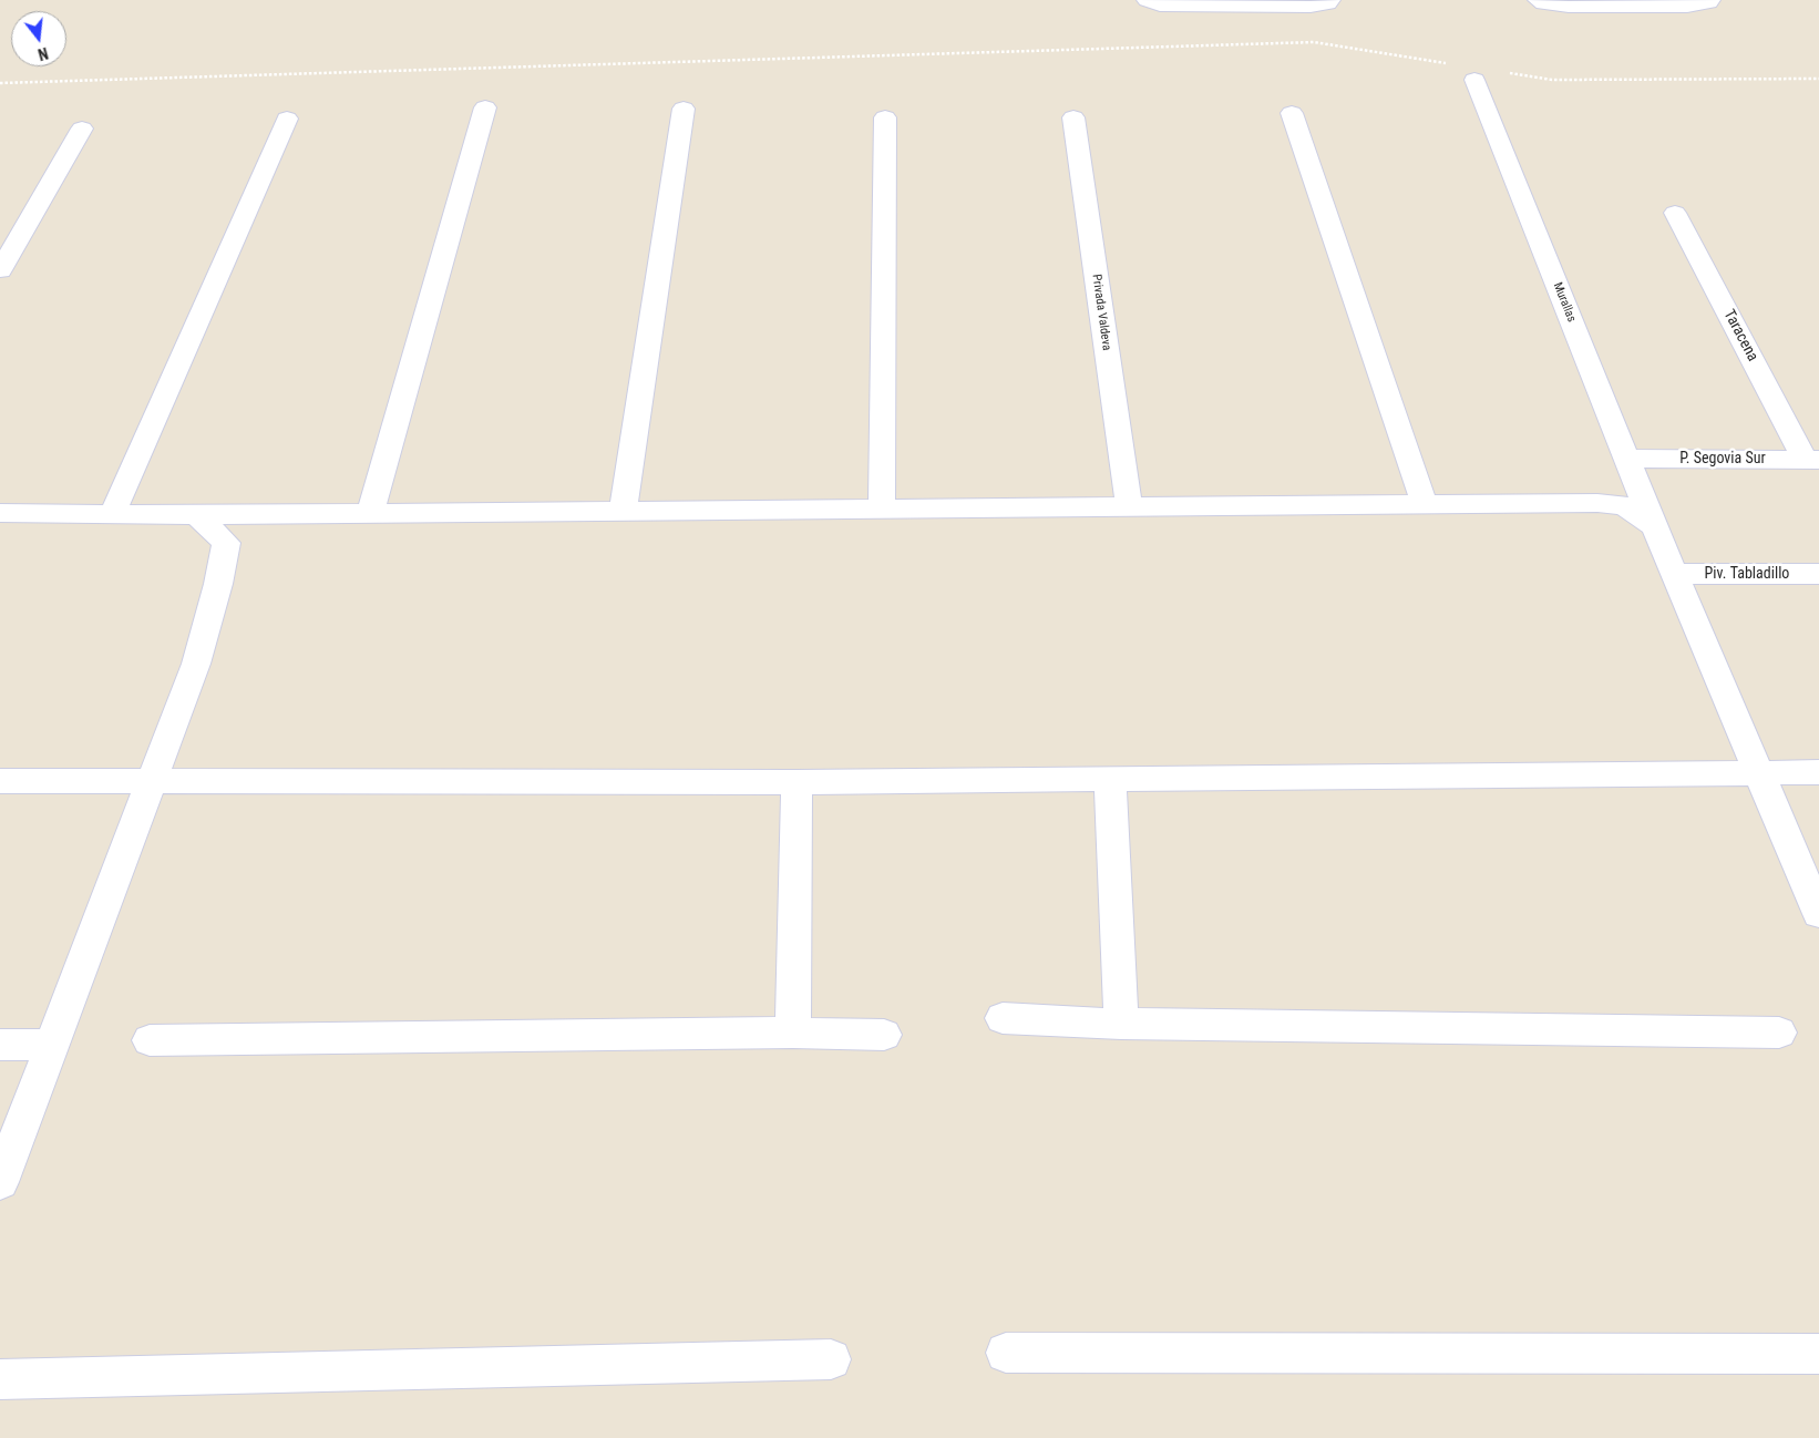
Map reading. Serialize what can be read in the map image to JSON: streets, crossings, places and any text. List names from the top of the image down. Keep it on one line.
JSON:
{"streets":{"street":["Murallas","Privada Valdeva","Taracena","P. Segovia Sur","Piv. Tabladillo"]},"crossings":[["Murallas","P. Segovia Sur"],["Murallas","Piv. Tabladillo"],["Taracena","P. Segovia Sur"]],"north":"bottom"}
